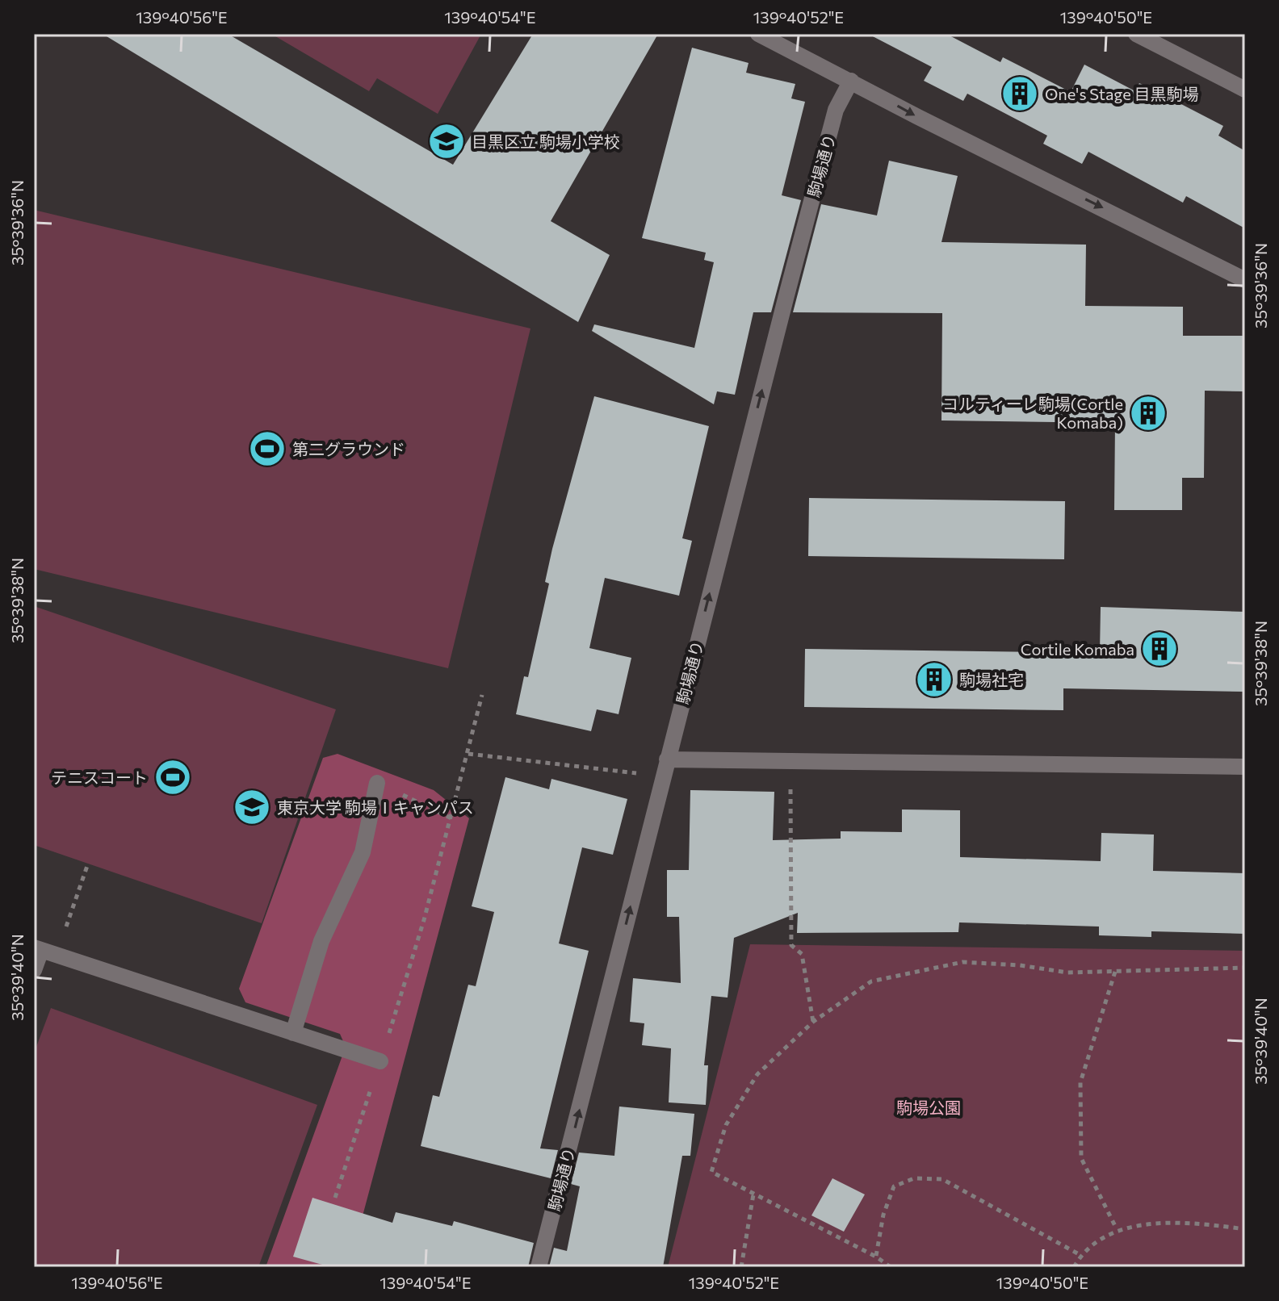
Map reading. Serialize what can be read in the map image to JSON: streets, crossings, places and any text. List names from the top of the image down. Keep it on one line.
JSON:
{"streets":{"street":["駒場通り"]},"one_way":["駒場通り"],"parks":["駒場公園"],"places":{"building":["One's Stage 目黒駒場","コルティーレ駒場(Cortle Komaba)","Cortile Komaba","駒場社宅"],"school or university":["目黒区立 駒場小学校","東京大学 駒場Ⅰキャンパス"],"sports":["第二グラウンド","テニスコート"]},"coordinates":["139°40'56\"E","139°40'54\"E","139°40'52\"E","139°40'50\"E","35°39'36\"N","35°39'38\"N","35°39'40\"N"]}
